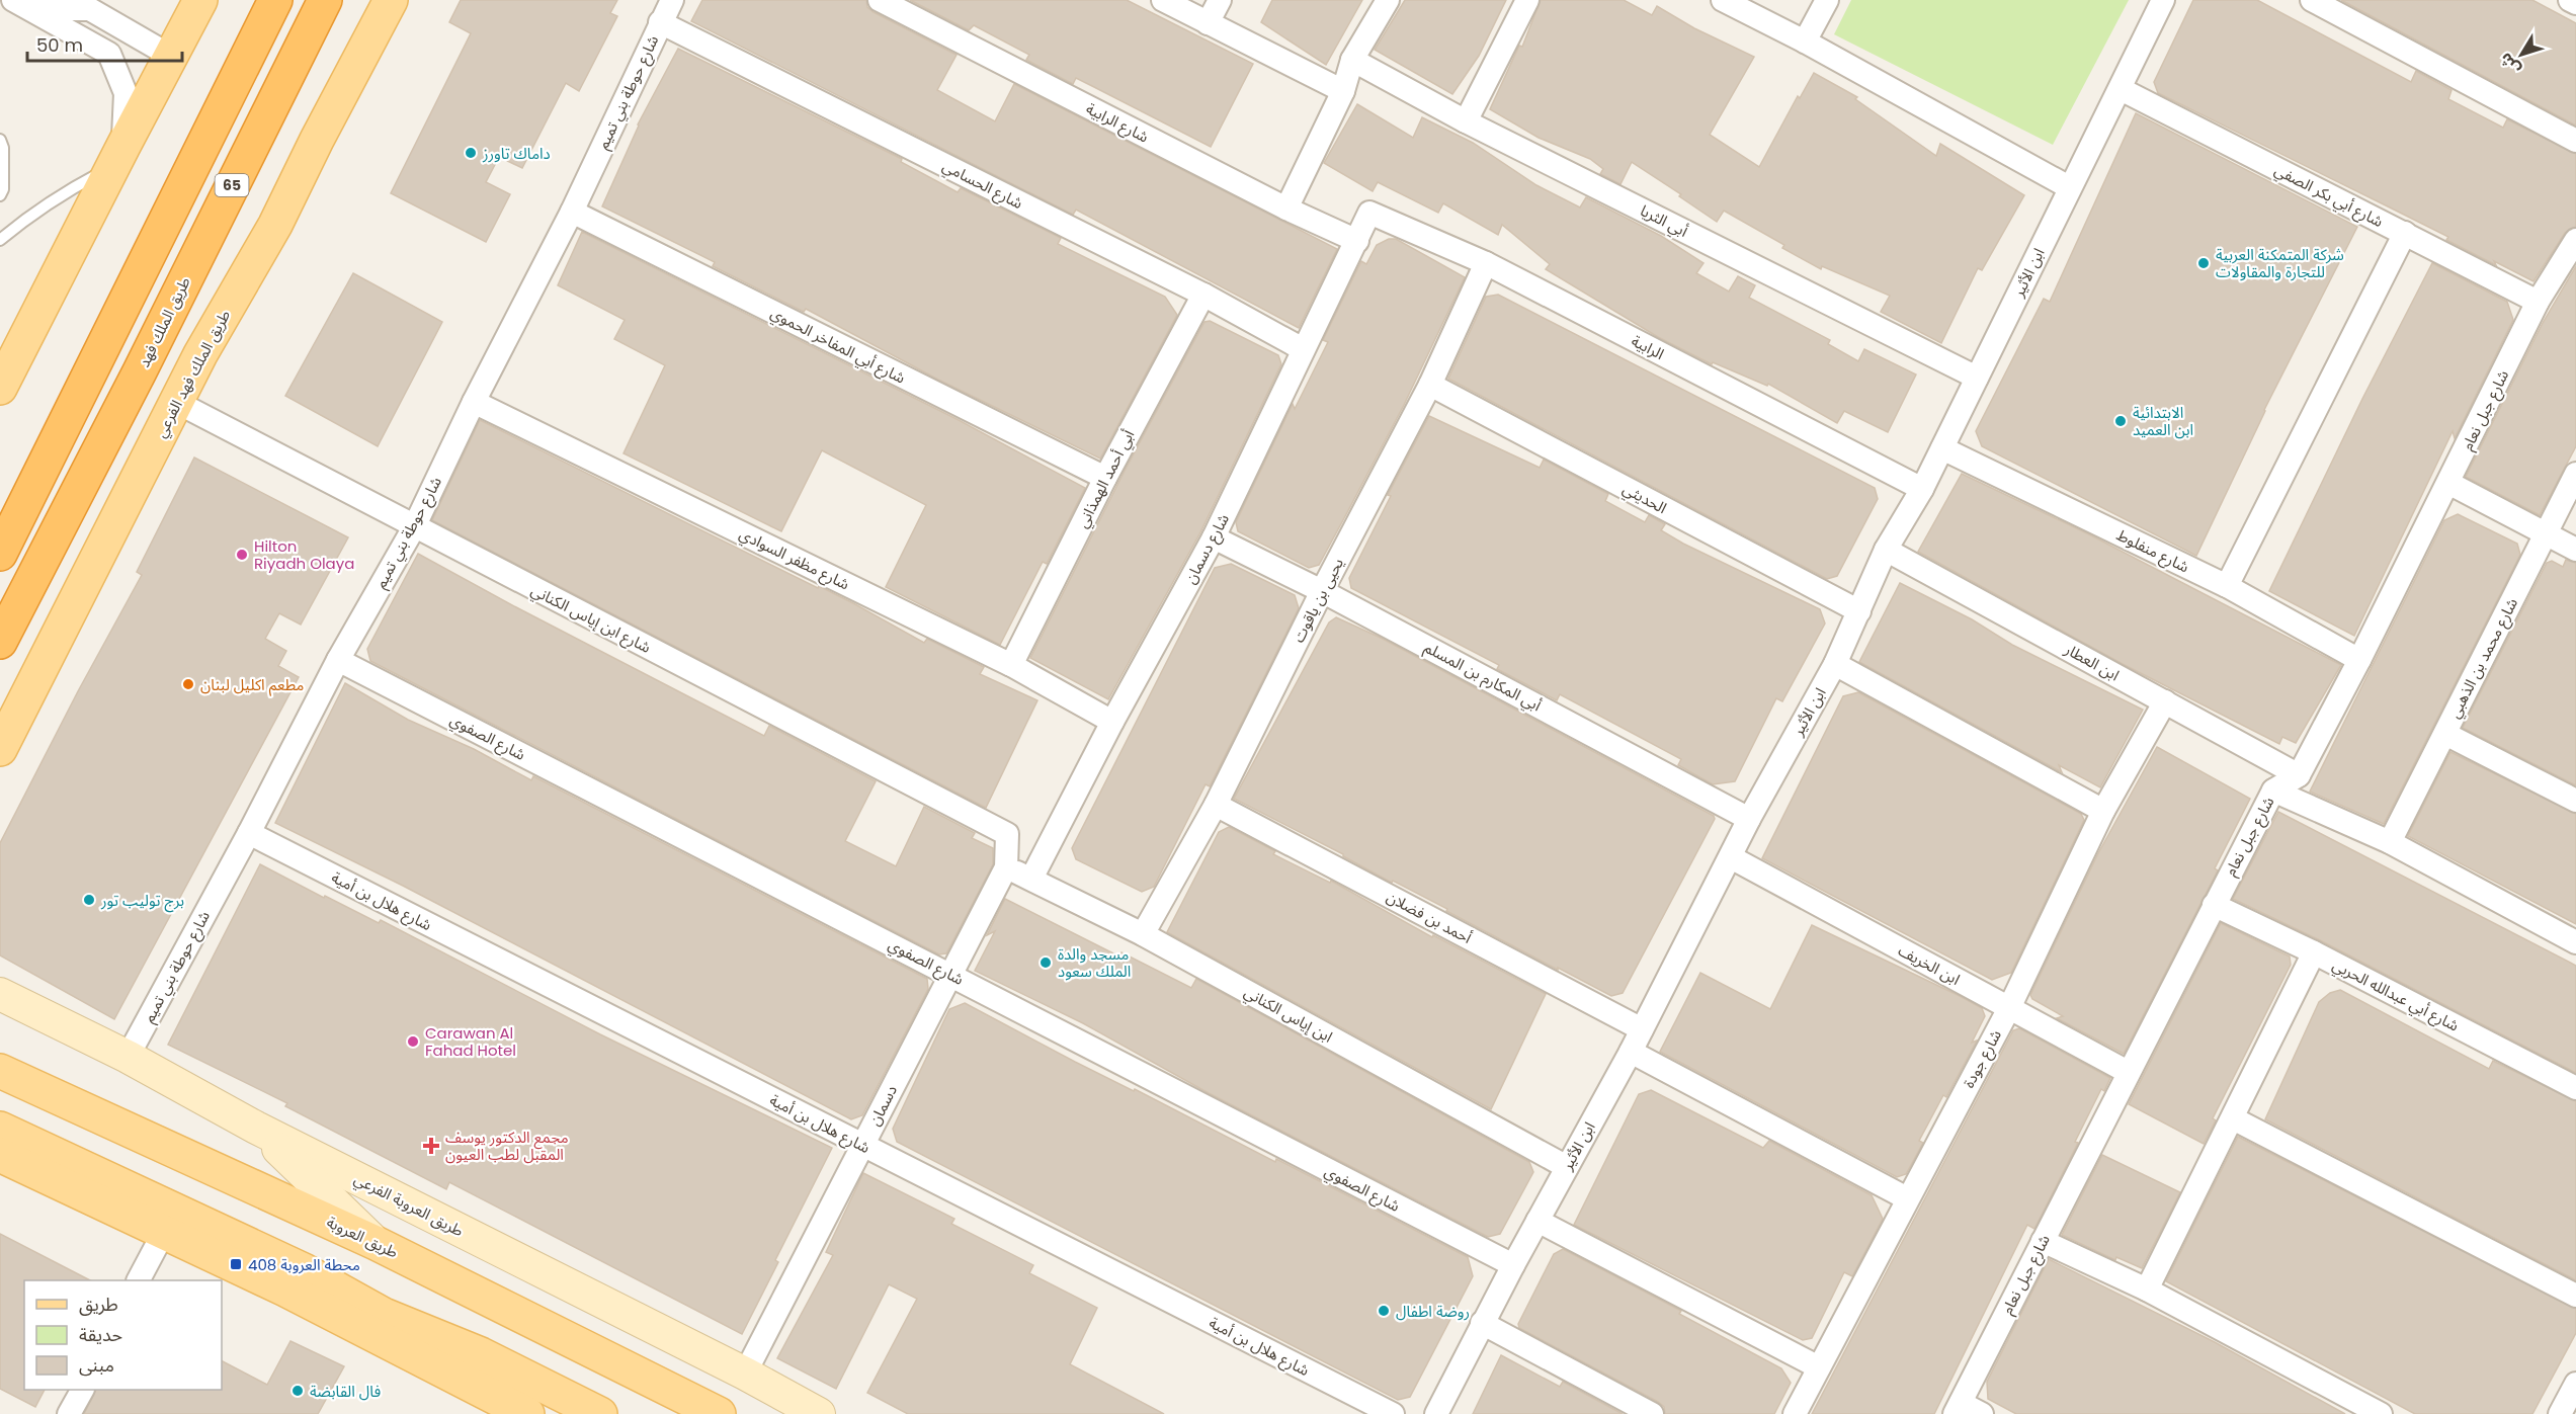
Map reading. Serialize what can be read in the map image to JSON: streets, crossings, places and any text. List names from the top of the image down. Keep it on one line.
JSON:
{"streets":{"highway":["65","طريق الملك فهد"],"main road":["طريق الملك فهد الفرعي","طريق العروبة"],"street":["شارع حوطة بني تميم","شارع الرابية","شارع الحسامي","شارع أبي بكر الصفي","أبي الثريا","ابن الأثير","شارع أبي المفاخر الحموي","الرابية","شارع جبل نعام","أبي أحمد الهمذاني","الحديثي","شارع دسمان","شارع منفلوط","شارع مظفر السوادي","يحيى بن ياقوت","شارع ابن إياس الكناني","شارع محمد بن الذهبي","ابن العطار","أبي المكارم بن المسلم","شارع الصفوي","شارع هلال بن أمية","أحمد بن فضلان","ابن الخريف","شارع أبي عبدالله الحربي","ابن إياس الكناني","شارع جودة","دسمان","طريق العروبة الفرعي"]},"crossings":[["شارع حوطة بني تميم","شارع الحسامي"],["شارع حوطة بني تميم","شارع أبي المفاخر الحموي"],["شارع حوطة بني تميم","شارع مظفر السوادي"],["شارع حوطة بني تميم","شارع ابن إياس الكناني"],["شارع حوطة بني تميم","شارع الصفوي"],["شارع حوطة بني تميم","شارع هلال بن أمية"],["شارع حوطة بني تميم","طريق العروبة الفرعي"],["شارع الرابية","شارع دسمان"],["شارع الحسامي","أبي أحمد الهمذاني"],["شارع الحسامي","شارع دسمان"],["شارع أبي بكر الصفي","ابن الأثير"],["شارع أبي بكر الصفي","شارع جبل نعام"],["أبي الثريا","ابن الأثير"],["ابن الأثير","الرابية"],["ابن الأثير","الحديثي"],["ابن الأثير","شارع منفلوط"],["ابن الأثير","ابن العطار"],["ابن الأثير","أبي المكارم بن المسلم"],["ابن الأثير","شارع الصفوي"],["ابن الأثير","أحمد بن فضلان"],["ابن الأثير","ابن الخريف"],["ابن الأثير","ابن إياس الكناني"],["شارع أبي المفاخر الحموي","أبي أحمد الهمذاني"],["الرابية","شارع دسمان"],["الرابية","يحيى بن ياقوت"],["طريق الملك فهد الفرعي","شارع ابن إياس الكناني"],["شارع جبل نعام","شارع منفلوط"],["شارع جبل نعام","ابن العطار"],["شارع جبل نعام","ابن الخريف"],["شارع جبل نعام","شارع أبي عبدالله الحربي"],["أبي أحمد الهمذاني","شارع مظفر السوادي"],["الحديثي","يحيى بن ياقوت"],["شارع دسمان","شارع مظفر السوادي"],["شارع دسمان","أبي المكارم بن المسلم"],["شارع دسمان","ابن إياس الكناني"],["يحيى بن ياقوت","أبي المكارم بن المسلم"],["يحيى بن ياقوت","أحمد بن فضلان"],["يحيى بن ياقوت","ابن إياس الكناني"],["شارع ابن إياس الكناني","دسمان"],["ابن العطار","شارع جودة"],["شارع الصفوي","دسمان"],["شارع هلال بن أمية","دسمان"],["ابن الخريف","شارع جودة"],["ابن إياس الكناني","دسمان"],["دسمان","طريق العروبة الفرعي"]],"places":{"other":["داماك تاورز","شركة المتمكنة العربية للتجارة والمقاولات","الابتدائية ابن العميد","Hilton Riyadh Olaya","مطعم اكليل لبنان","برج توليب تور","مسجد والدة الملك سعود","Carawan Al Fahad Hotel","روضة اطفال","فال القابضة"],"health":["مجمع الدكتور يوسف المقبل لطب العيون"],"transit":["محطة العروبة 408"]},"legend":["طريق","حديقة","مبنى"],"scale_bar":"50 m","north":"bottom left"}
